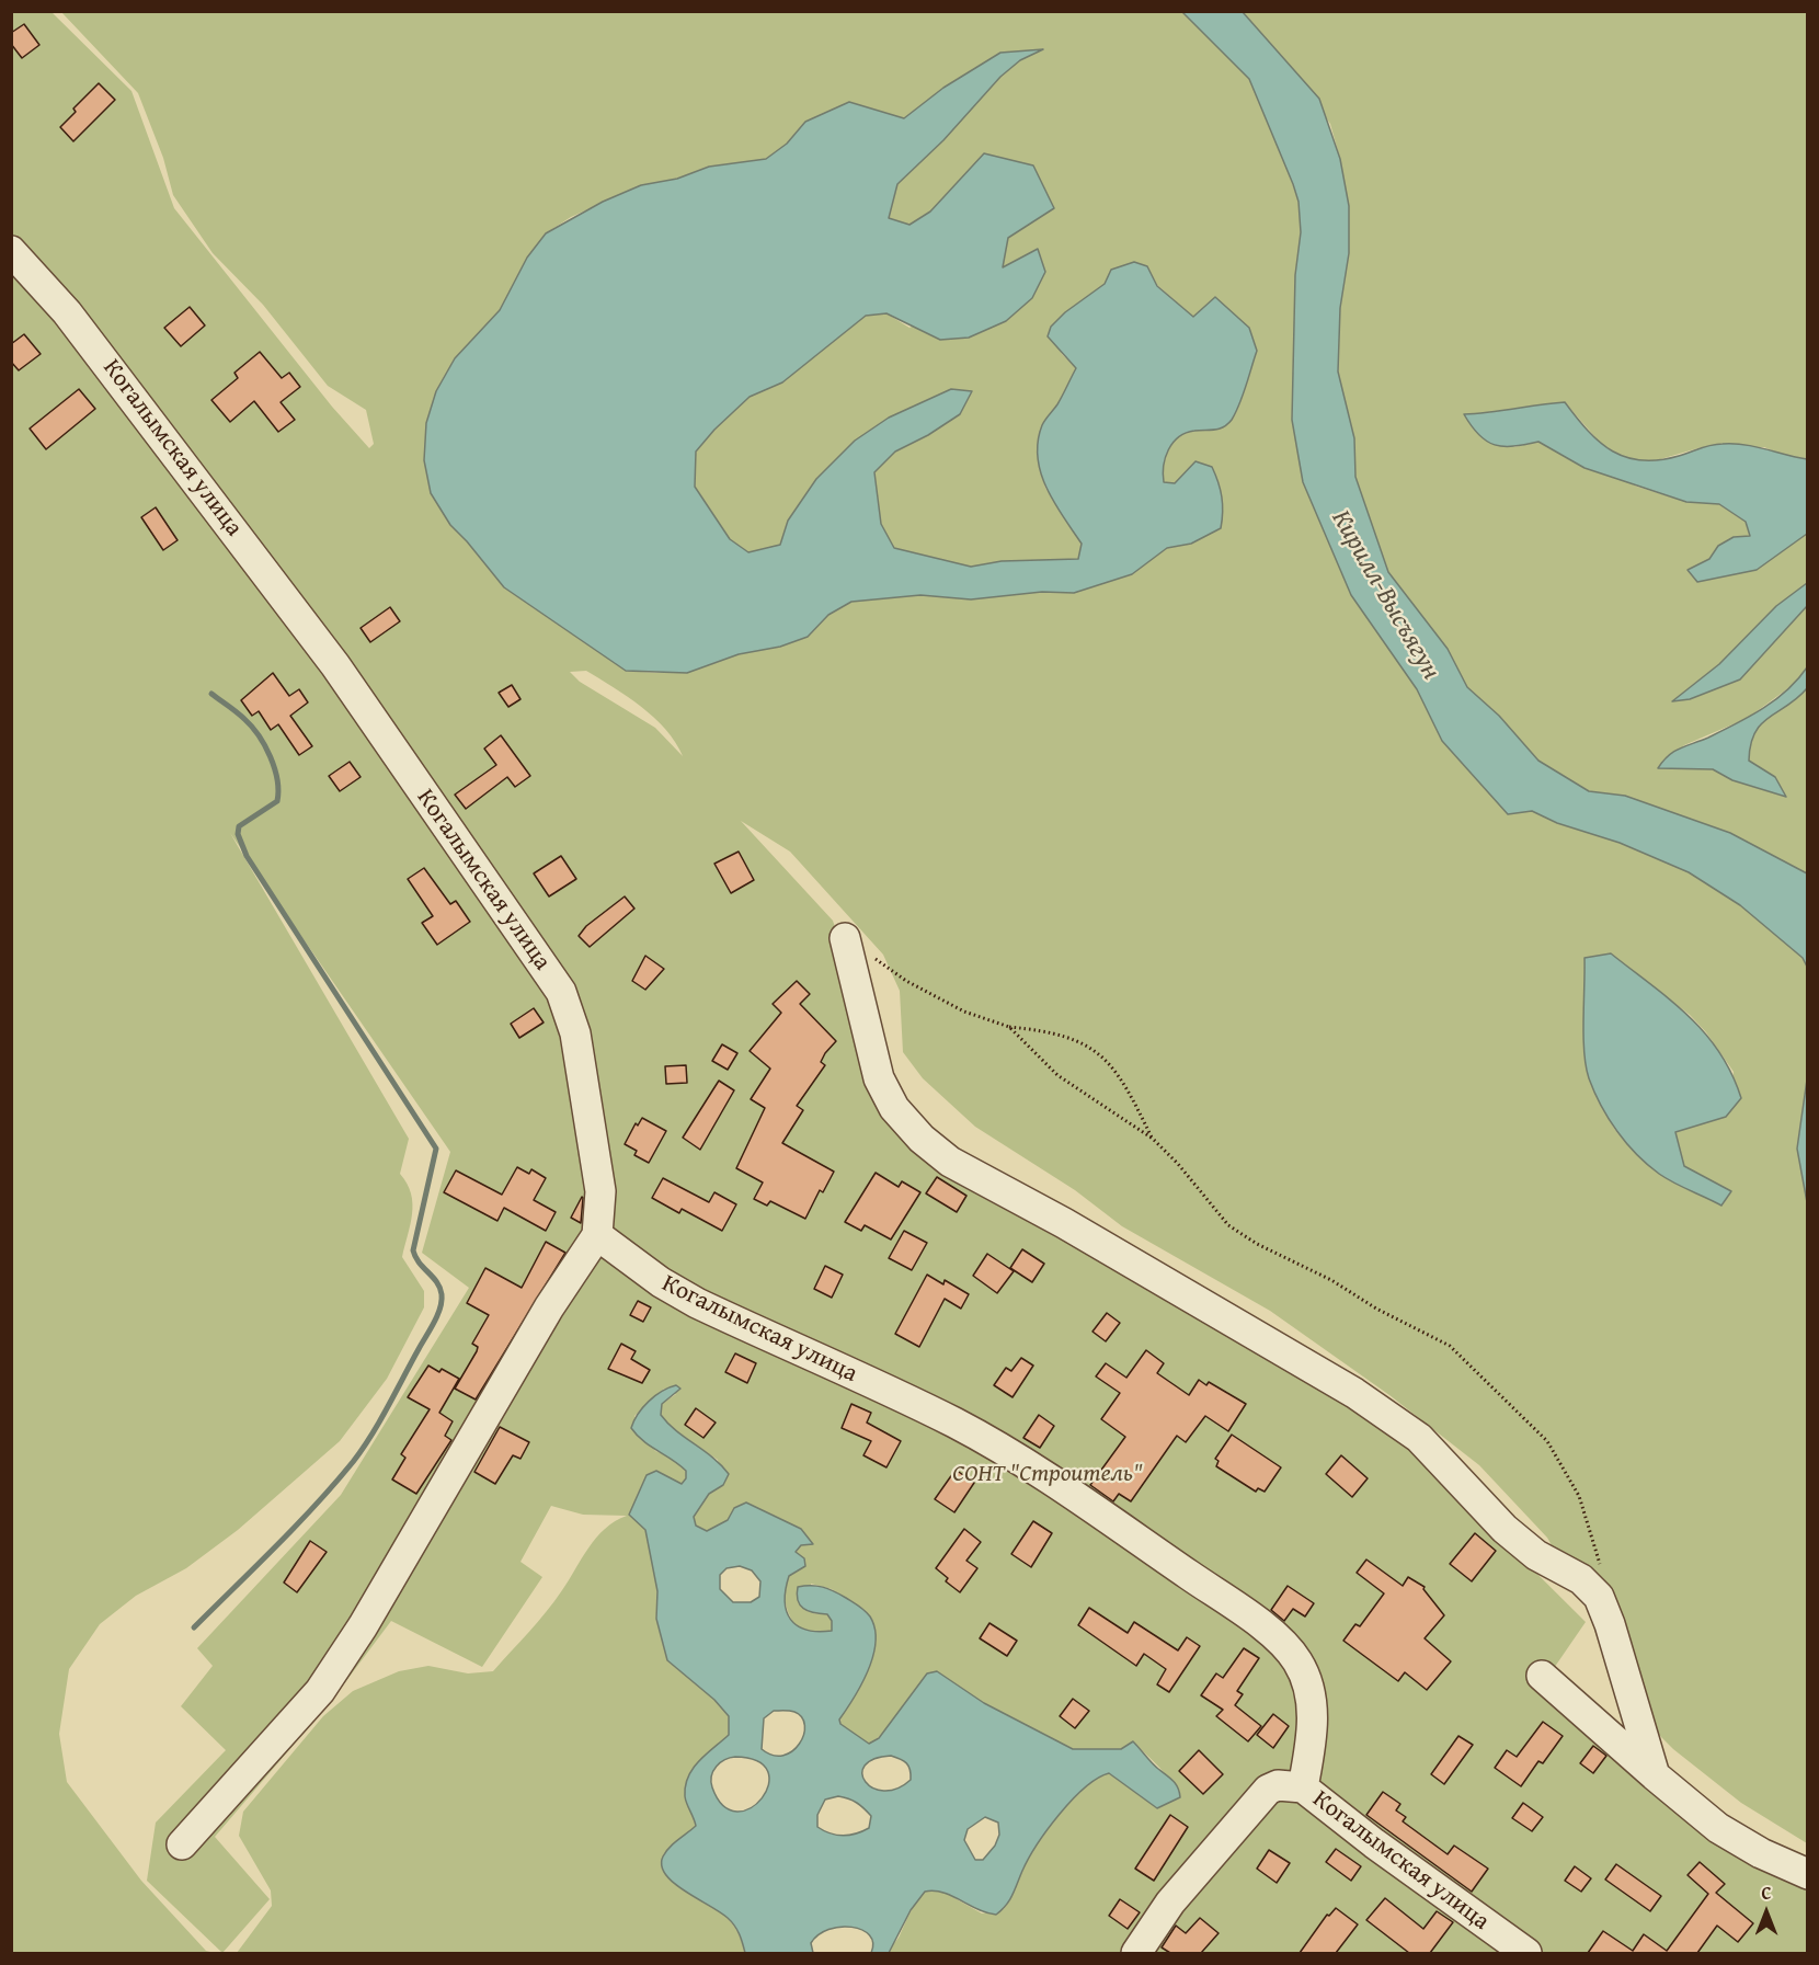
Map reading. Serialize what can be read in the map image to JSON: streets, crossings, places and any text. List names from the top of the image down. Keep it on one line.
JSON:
{"streets":{"street":["Когалымская улица"]},"water":["Кирилл-Высъягун"],"parks":["СОНТ \"Строитель\""],"north":"top"}
